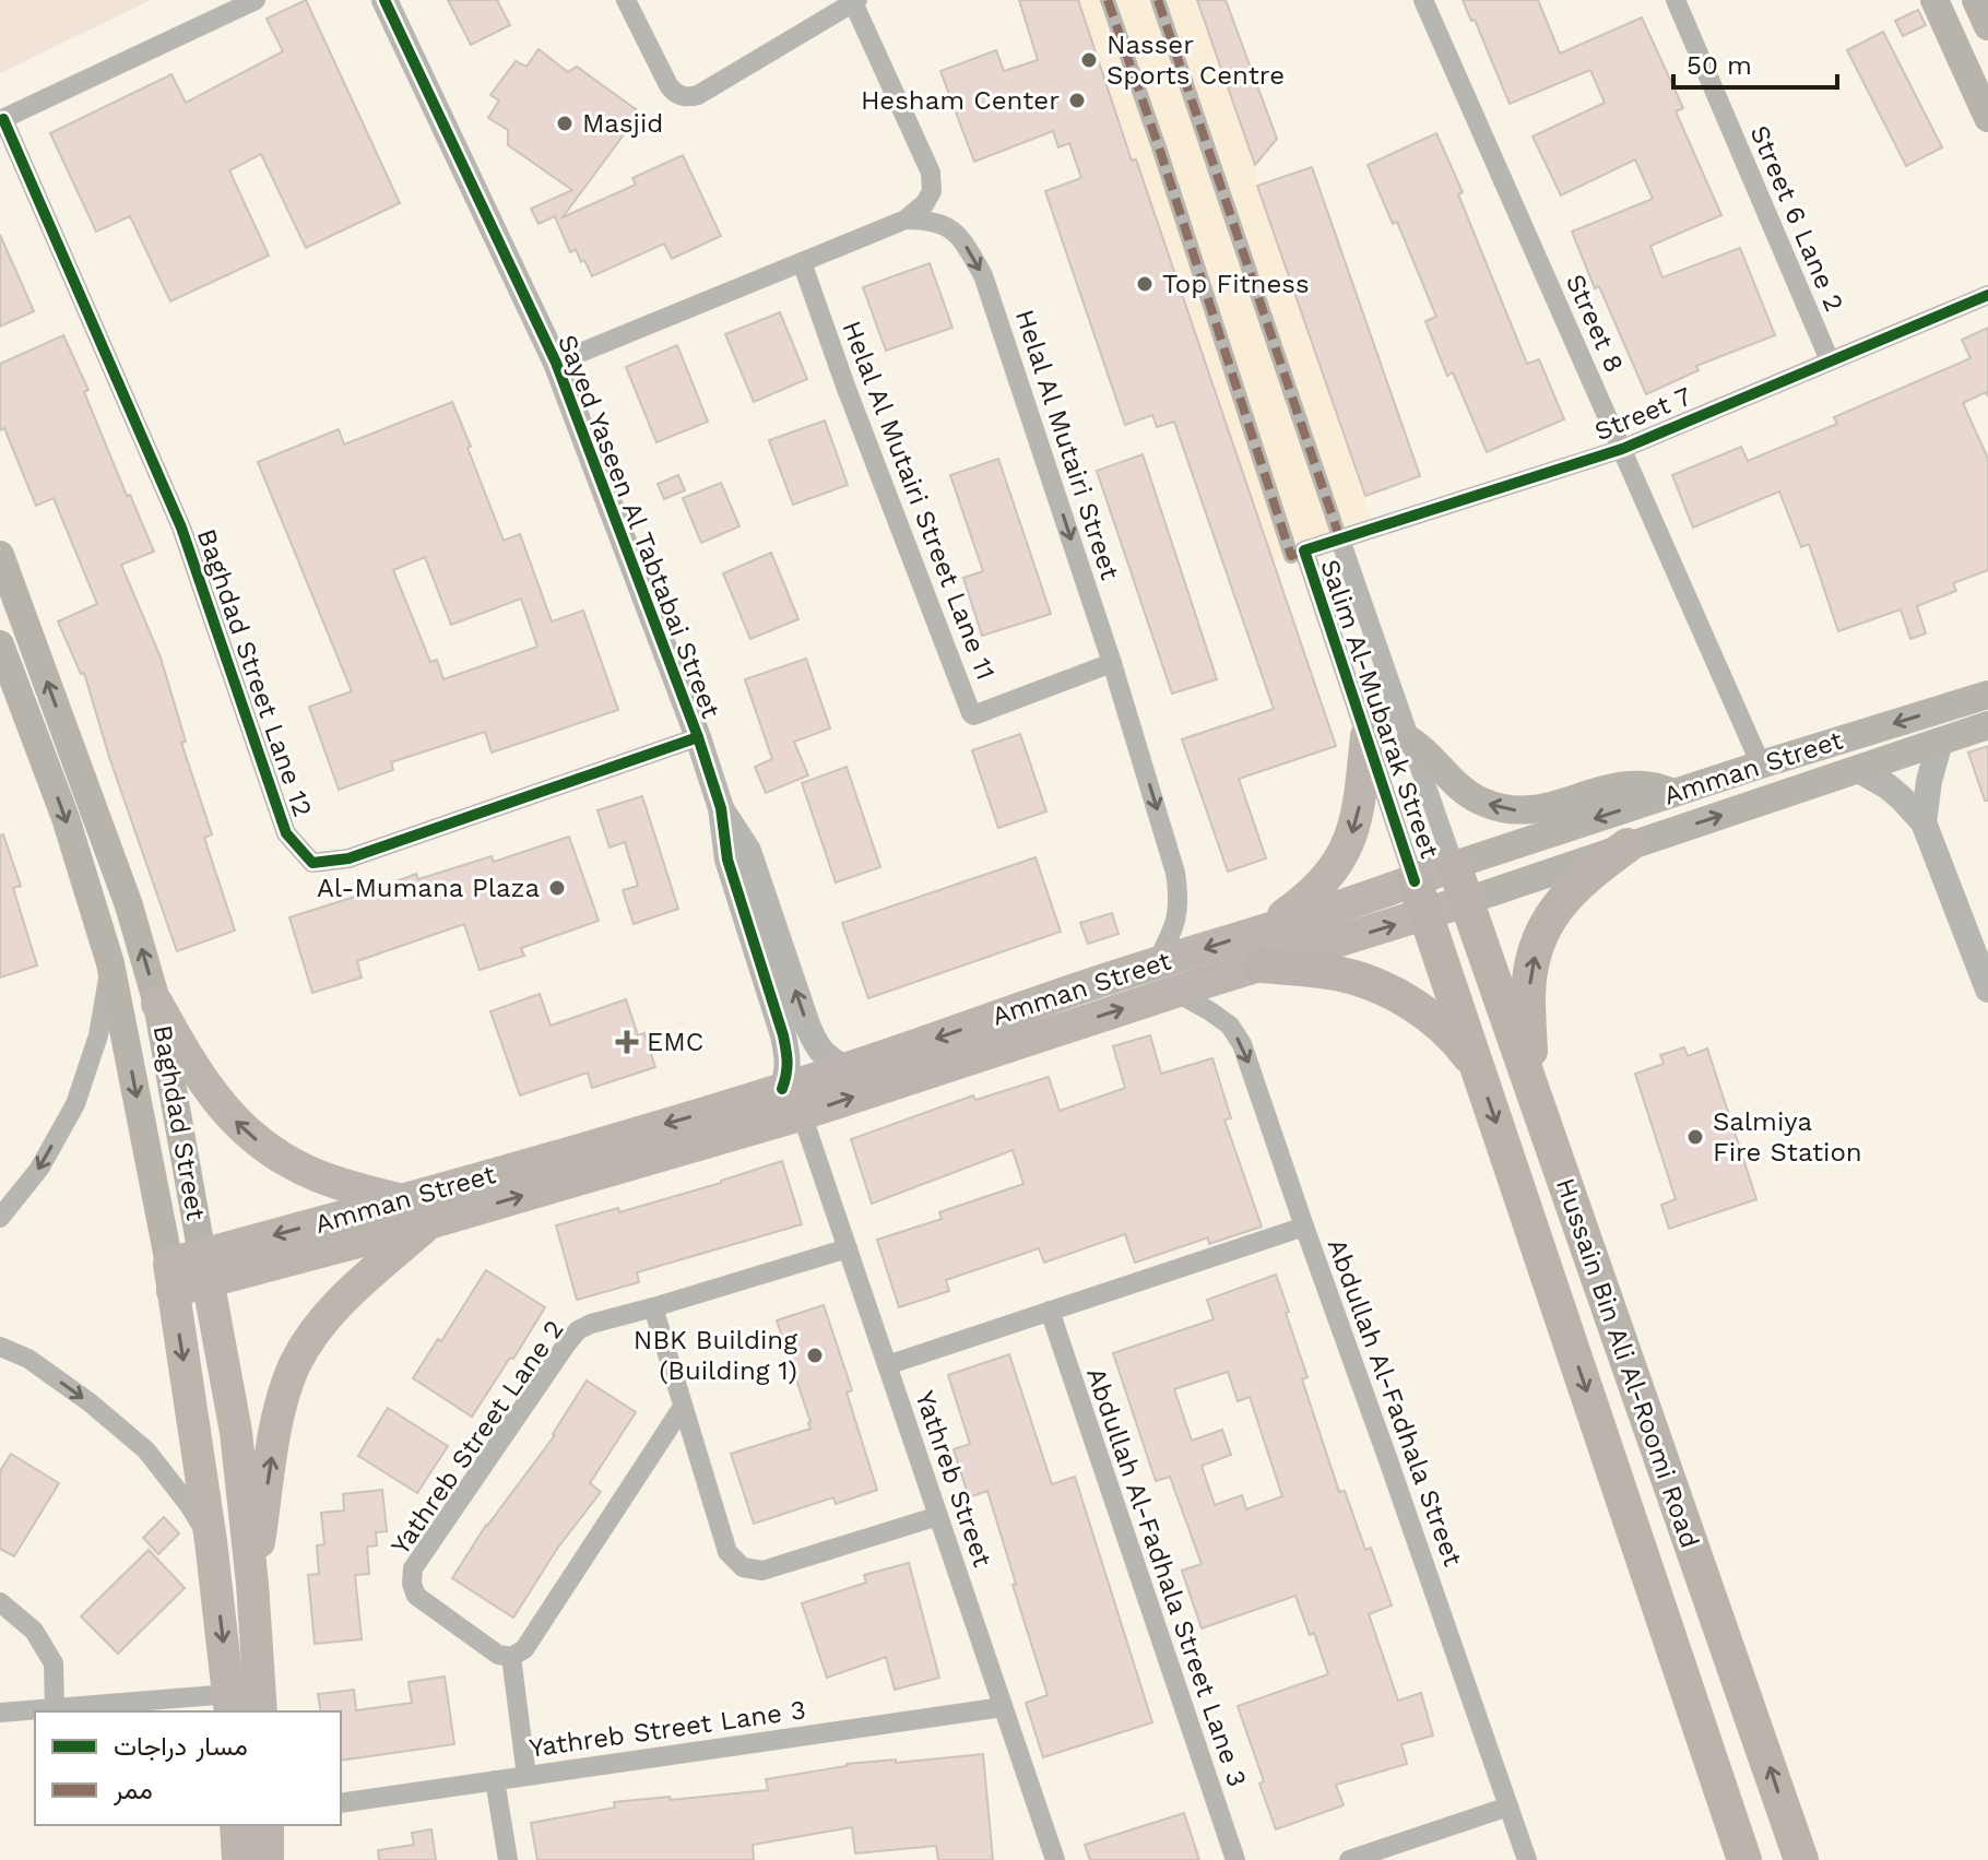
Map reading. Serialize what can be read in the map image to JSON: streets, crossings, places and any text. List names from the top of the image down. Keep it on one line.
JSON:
{"streets":{"highway":["Hussain Bin Ali Al-Roomi Road"],"main road":["Amman Street","Baghdad Street"],"street":["Street 6 Lane 2","Street 8","Street 7","Helal Al Mutairi Street","Helal Al Mutairi Street Lane 11","Sayed Yaseen Al Tabtabai Street","Baghdad Street Lane 12","Salim Al-Mubarak Street","Abdullah Al-Fadhala Street","Yathreb Street Lane 2","Yathreb Street","Abdullah Al-Fadhala Street Lane 3","Yathreb Street Lane 3"]},"crossings":[["Street 6 Lane 2","Street 7"],["Street 8","Street 7"],["Street 8","Amman Street"],["Street 7","Salim Al-Mubarak Street"],["Helal Al Mutairi Street","Helal Al Mutairi Street Lane 11"],["Helal Al Mutairi Street","Amman Street"],["Sayed Yaseen Al Tabtabai Street","Baghdad Street Lane 12"],["Sayed Yaseen Al Tabtabai Street","Amman Street"],["Sayed Yaseen Al Tabtabai Street","Yathreb Street"],["Salim Al-Mubarak Street","Amman Street"],["Salim Al-Mubarak Street","Hussain Bin Ali Al-Roomi Road"],["Amman Street","Baghdad Street"],["Amman Street","Hussain Bin Ali Al-Roomi Road"],["Amman Street","Abdullah Al-Fadhala Street"],["Amman Street","Yathreb Street"],["Yathreb Street Lane 2","Yathreb Street"],["Yathreb Street","Yathreb Street Lane 3"]],"one_way":["Helal Al Mutairi Street"],"places":{"other":["Nasser Sports Centre","Hesham Center","Masjid","Top Fitness","Al-Mumana Plaza","Salmiya Fire Station","NBK Building (Building 1)"],"health":["EMC"]},"legend":["مسار دراجات","ممر"],"scale_bar":"50 m"}
